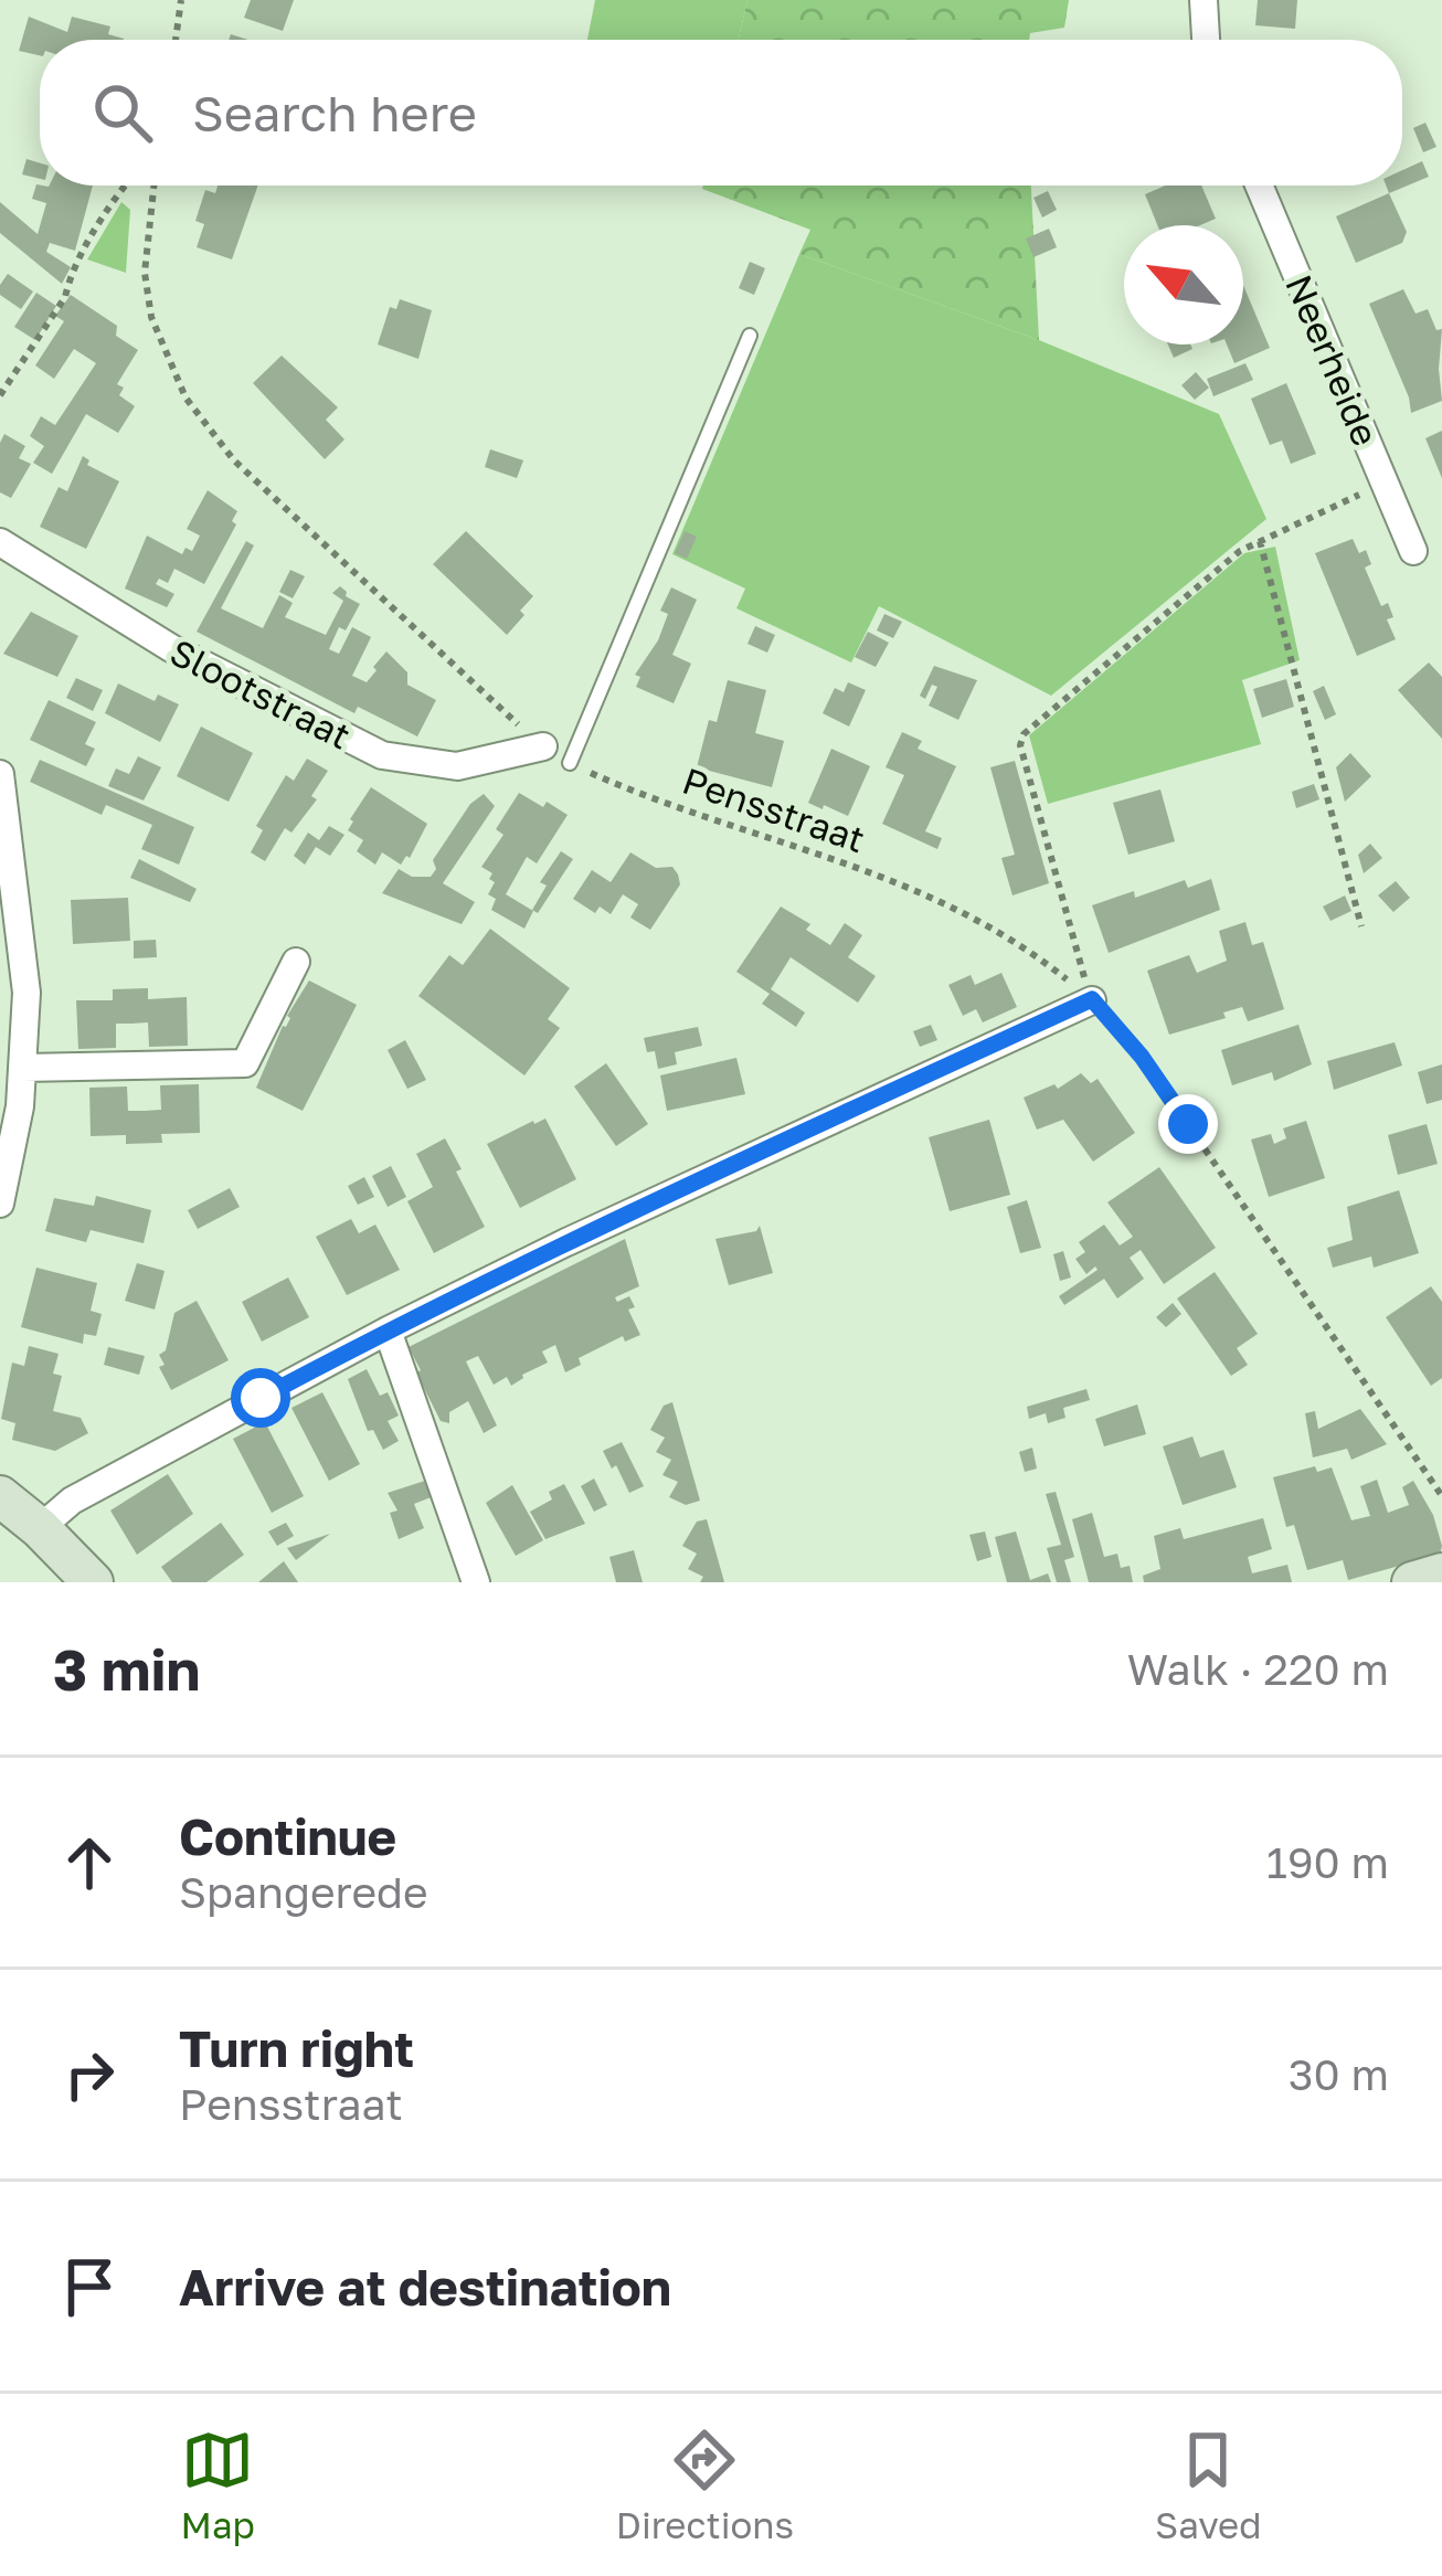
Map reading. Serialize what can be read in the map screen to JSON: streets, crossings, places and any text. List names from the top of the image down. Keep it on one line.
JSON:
{"streets":{"street":["Neerheide","Slootstraat"],"path":["Pensstraat"]},"north":"top left","page":{"search":"Search here","heading":["3 min","Walk · 220 m"],"list":[["Continue","Spangerede","190 m"],["Turn right","Pensstraat","30 m"],"Arrive at destination"],"nav":["Map","Directions","Saved"]}}
